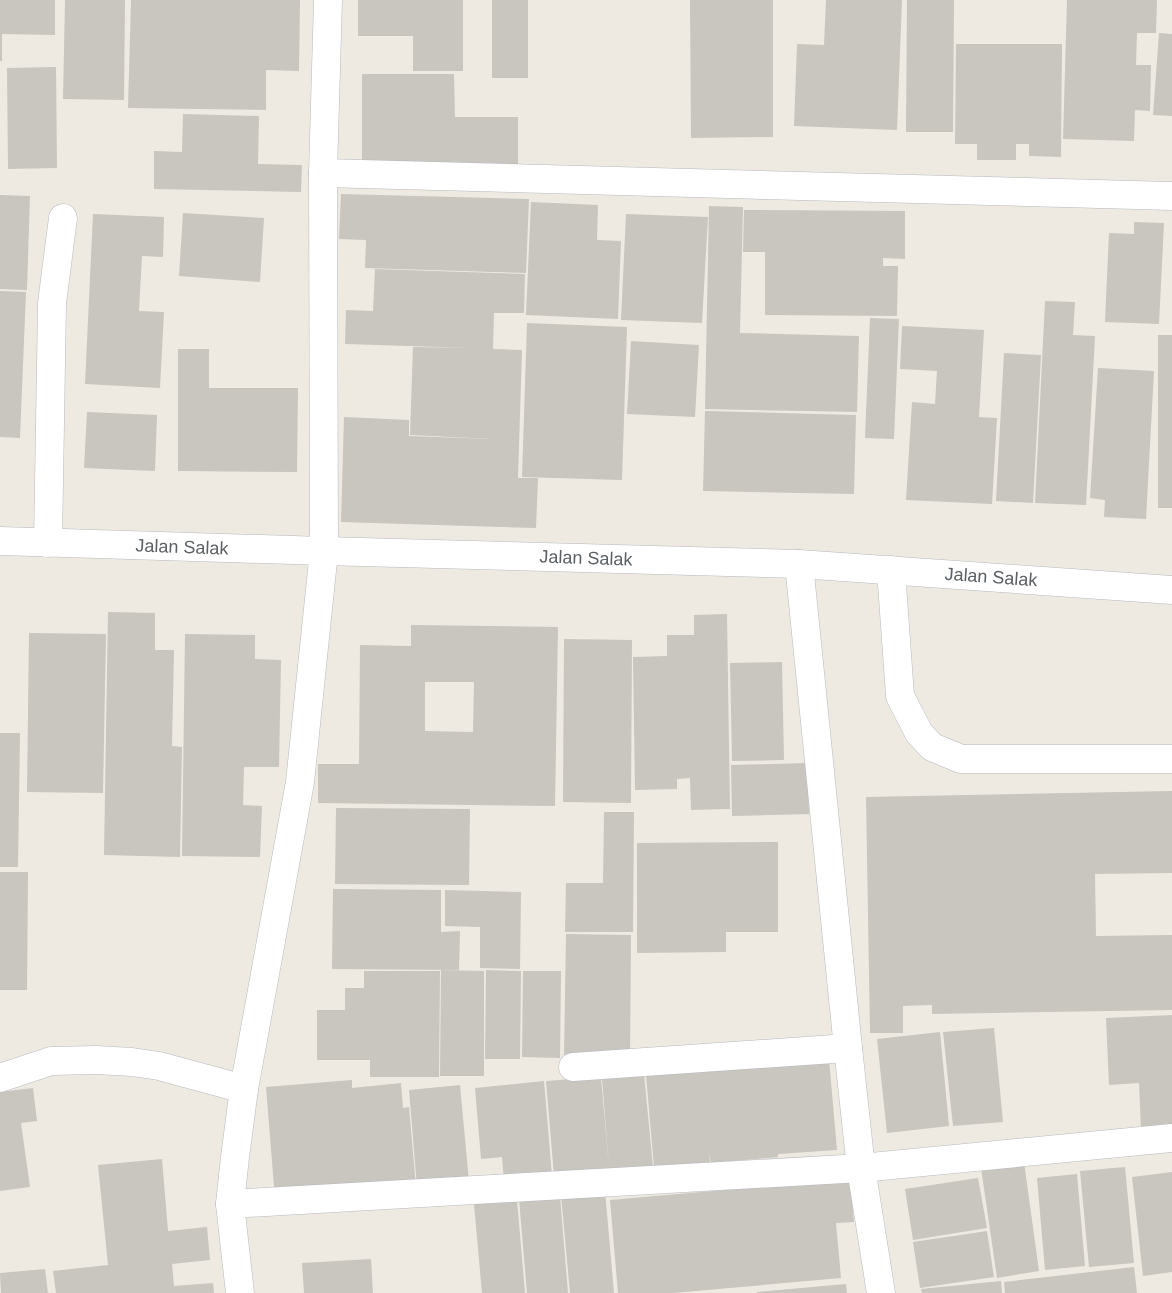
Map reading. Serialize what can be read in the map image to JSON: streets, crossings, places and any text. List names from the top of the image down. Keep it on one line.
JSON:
{"streets":{"street":["Jalan Salak"]}}
